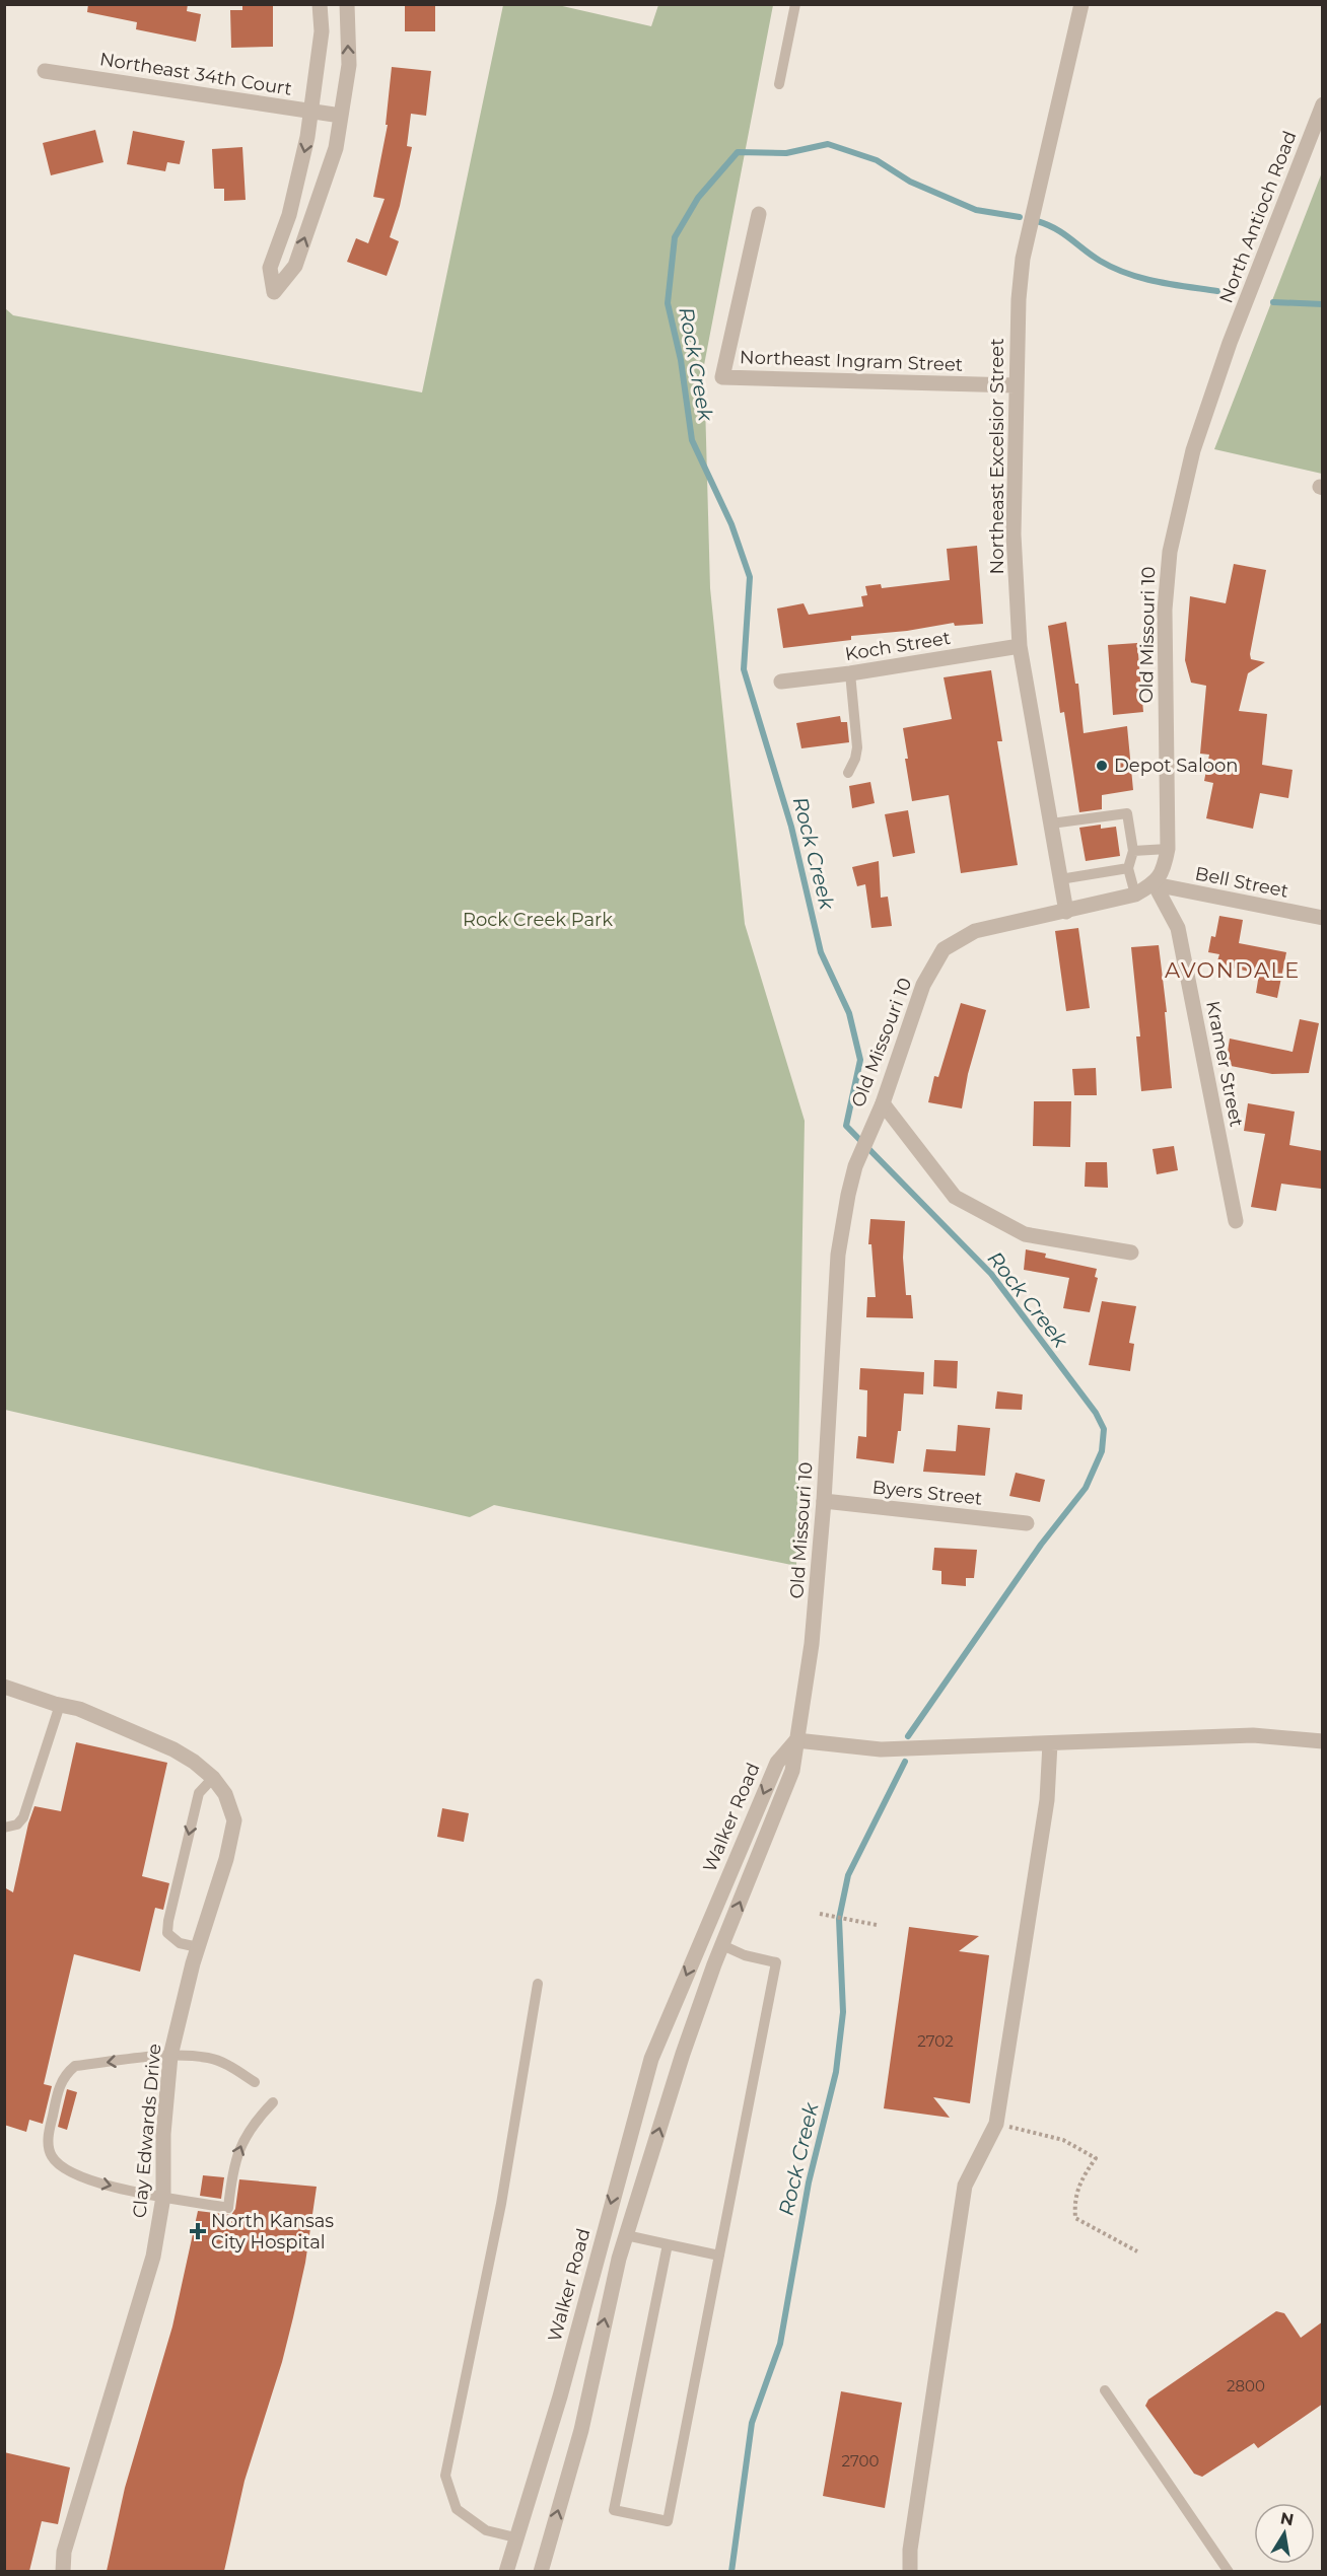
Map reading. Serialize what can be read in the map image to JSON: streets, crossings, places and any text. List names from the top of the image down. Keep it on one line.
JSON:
{"streets":{"street":["Northeast 34th Court","North Antioch Road","Northeast Ingram Street","Northeast Excelsior Street","Old Missouri 10","Koch Street","Bell Street","Kramer Street","Byers Street","Walker Road","Clay Edwards Drive"]},"crossings":[["North Antioch Road","Old Missouri 10"],["Northeast Ingram Street","Northeast Excelsior Street"],["Northeast Excelsior Street","Old Missouri 10"],["Northeast Excelsior Street","Koch Street"],["Old Missouri 10","Bell Street"],["Old Missouri 10","Kramer Street"],["Old Missouri 10","Byers Street"],["Old Missouri 10","Walker Road"],["Bell Street","Kramer Street"]],"districts":["AVONDALE"],"water":["Rock Creek"],"parks":["Rock Creek Park"],"places":{"other":["Depot Saloon"],"health":["North Kansas City Hospital"]},"house_numbers":["2702","2800","2700"],"north":"top"}
